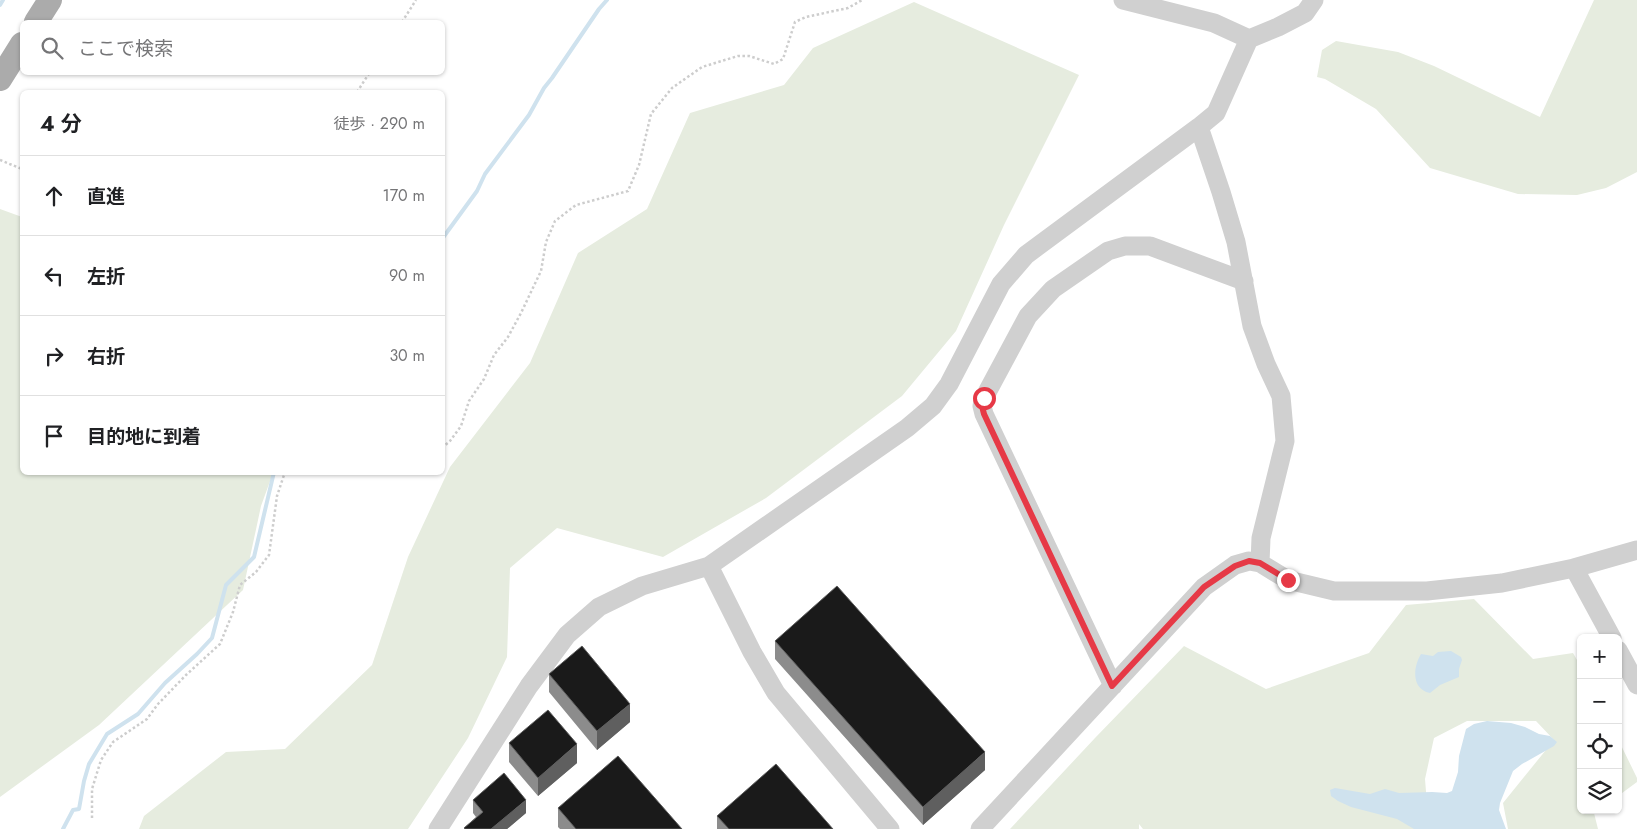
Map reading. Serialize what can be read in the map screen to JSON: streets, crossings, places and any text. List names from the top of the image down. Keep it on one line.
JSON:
{"page":{"search":"ここで検索","heading":["4 分","徒歩 · 290 m"],"list":[["直進","170 m"],["左折","90 m"],["右折","30 m"],"目的地に到着"],"map_buttons":["+","−"]}}
